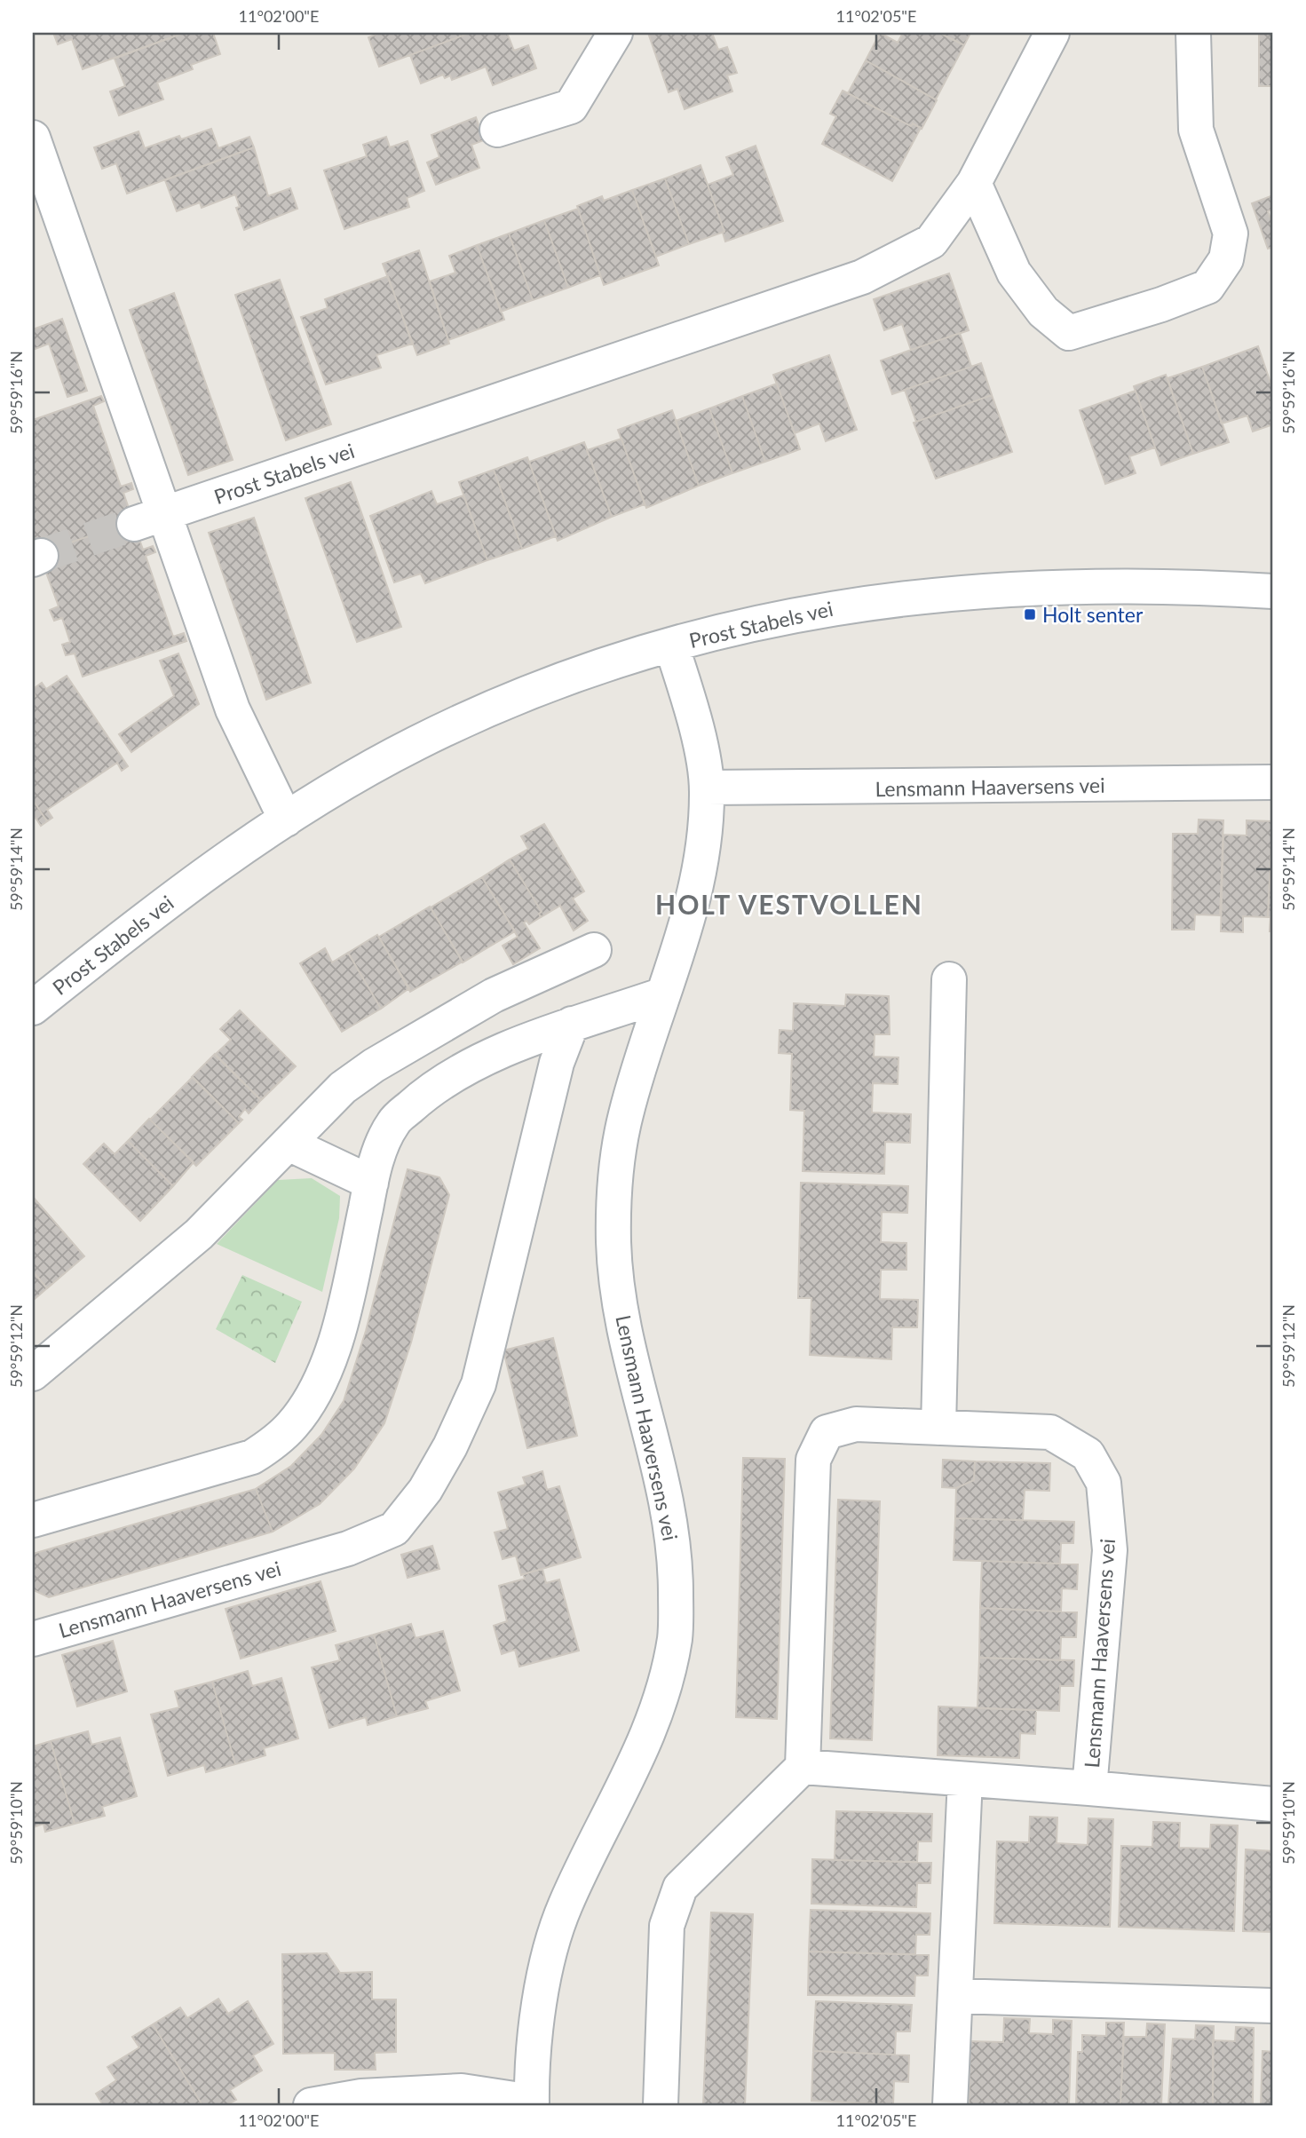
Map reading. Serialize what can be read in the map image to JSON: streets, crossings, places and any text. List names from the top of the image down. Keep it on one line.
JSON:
{"streets":{"street":["Prost Stabels vei","Lensmann Haaversens vei"]},"crossings":[["Prost Stabels vei","Lensmann Haaversens vei"]],"districts":["HOLT VESTVOLLEN"],"places":{"transit":["Holt senter"]},"coordinates":["11°02'00\"E","11°02'05\"E","59°59'16\"N","59°59'14\"N","59°59'12\"N","59°59'10\"N"]}
